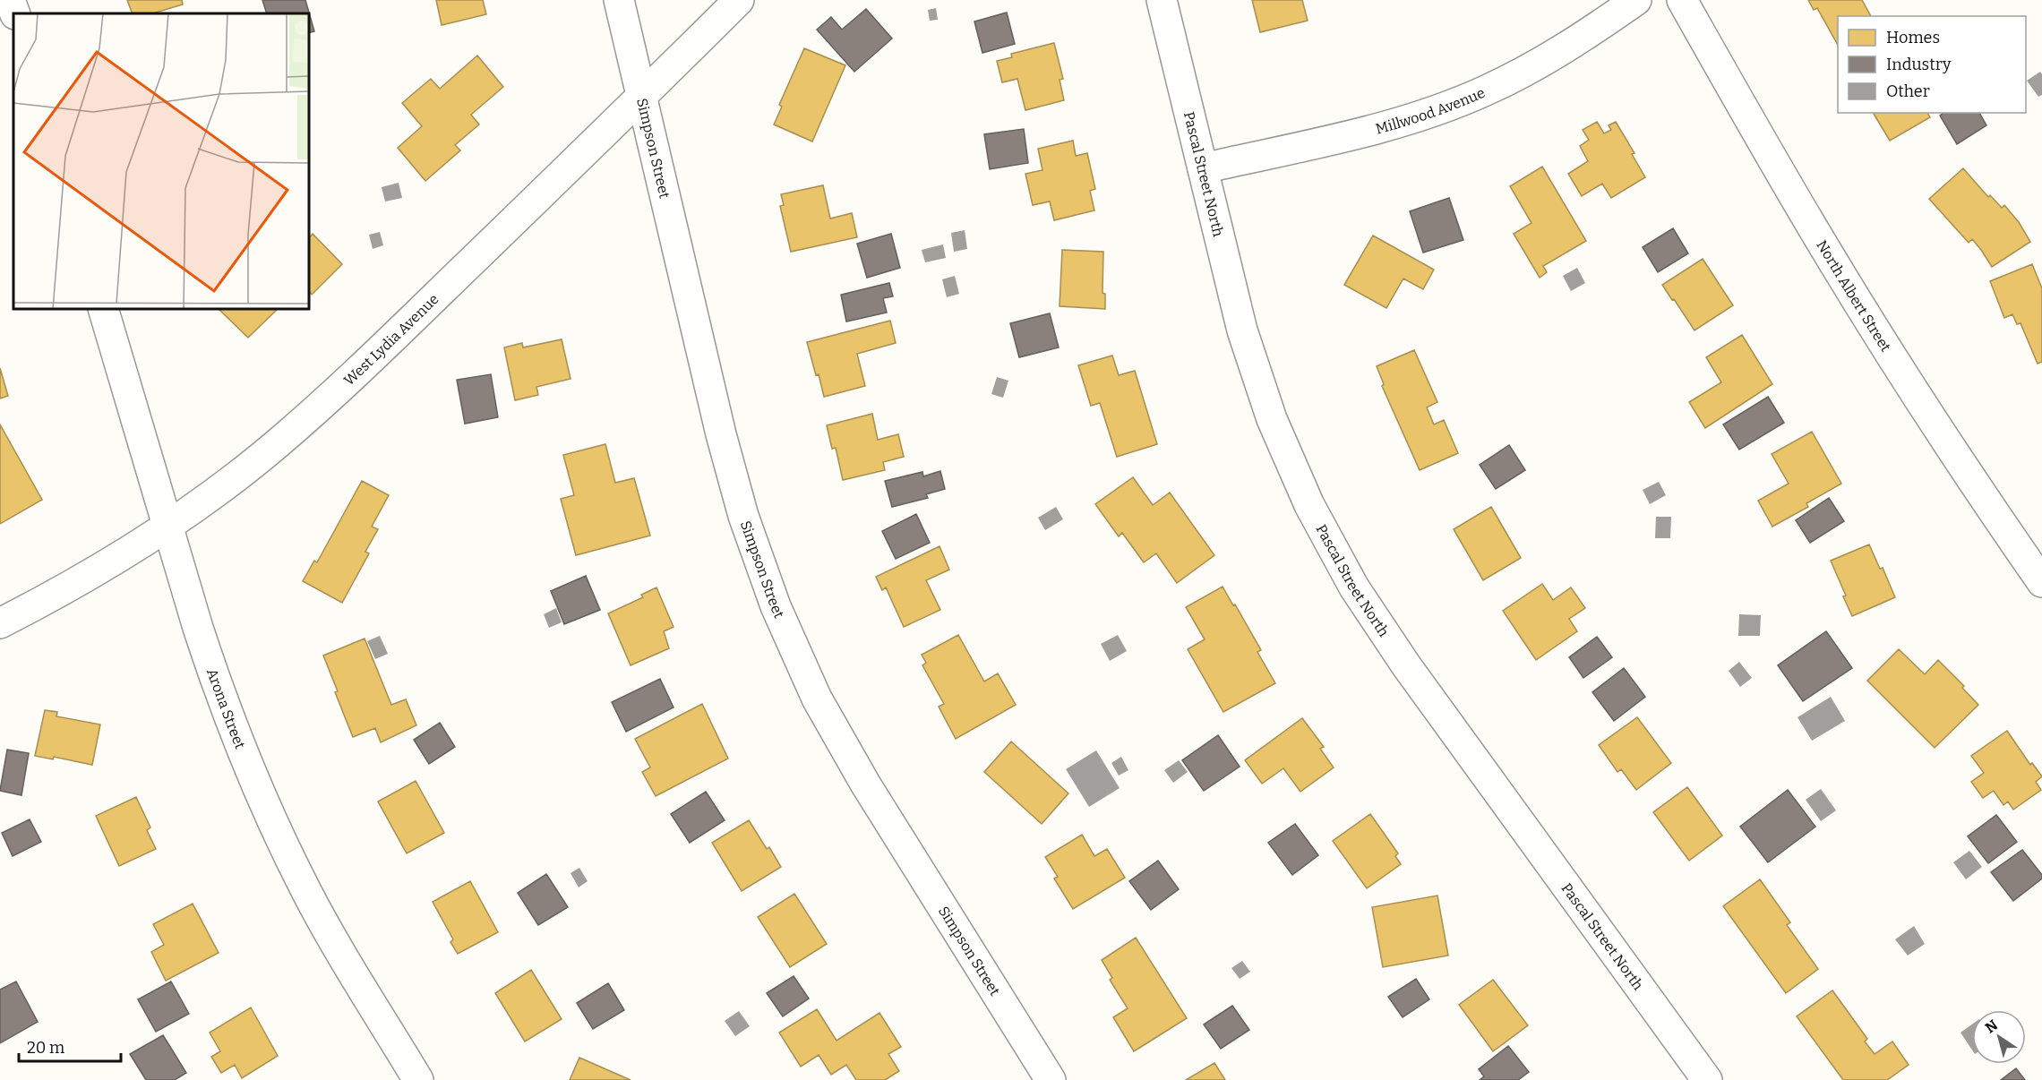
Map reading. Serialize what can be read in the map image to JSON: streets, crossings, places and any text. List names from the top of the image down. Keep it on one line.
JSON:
{"streets":{"street":["Millwood Avenue","Simpson Street","Pascal Street North","North Albert Street","West Lydia Avenue","Arona Street"]},"crossings":[["Millwood Avenue","Pascal Street North"],["Simpson Street","West Lydia Avenue"],["West Lydia Avenue","Arona Street"]],"legend":["Homes","Industry","Other"],"scale_bar":"20 m","north":"top left"}
